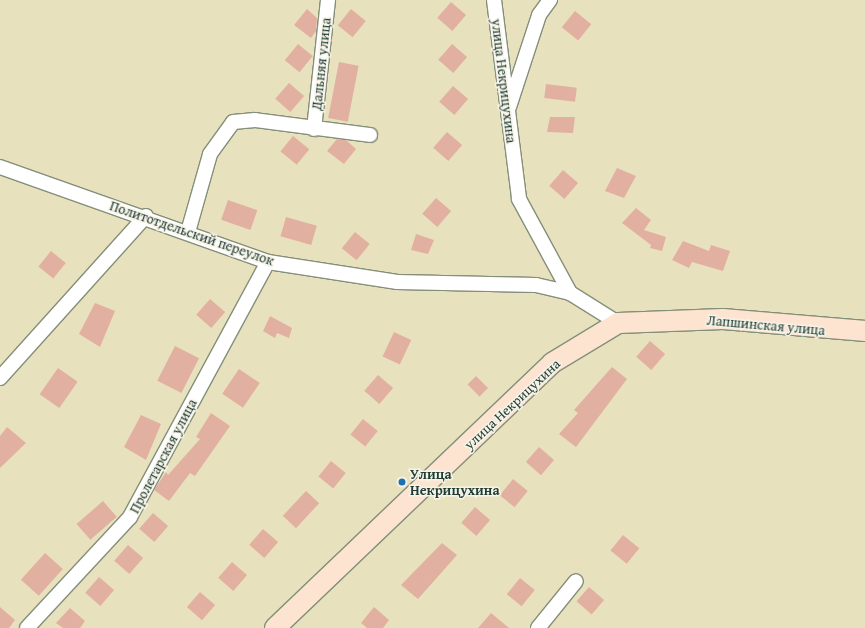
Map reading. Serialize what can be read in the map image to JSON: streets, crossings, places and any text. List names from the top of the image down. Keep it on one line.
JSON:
{"streets":{"street":["Дальняя улица","улица Некрицухина","Политотдельский переулок","Лапшинская улица","Пролетарская улица"]},"crossings":[["улица Некрицухина","Политотдельский переулок"],["улица Некрицухина","Лапшинская улица"],["Политотдельский переулок","Лапшинская улица"],["Политотдельский переулок","Пролетарская улица"]],"places":["Улица Некрицухина"]}
